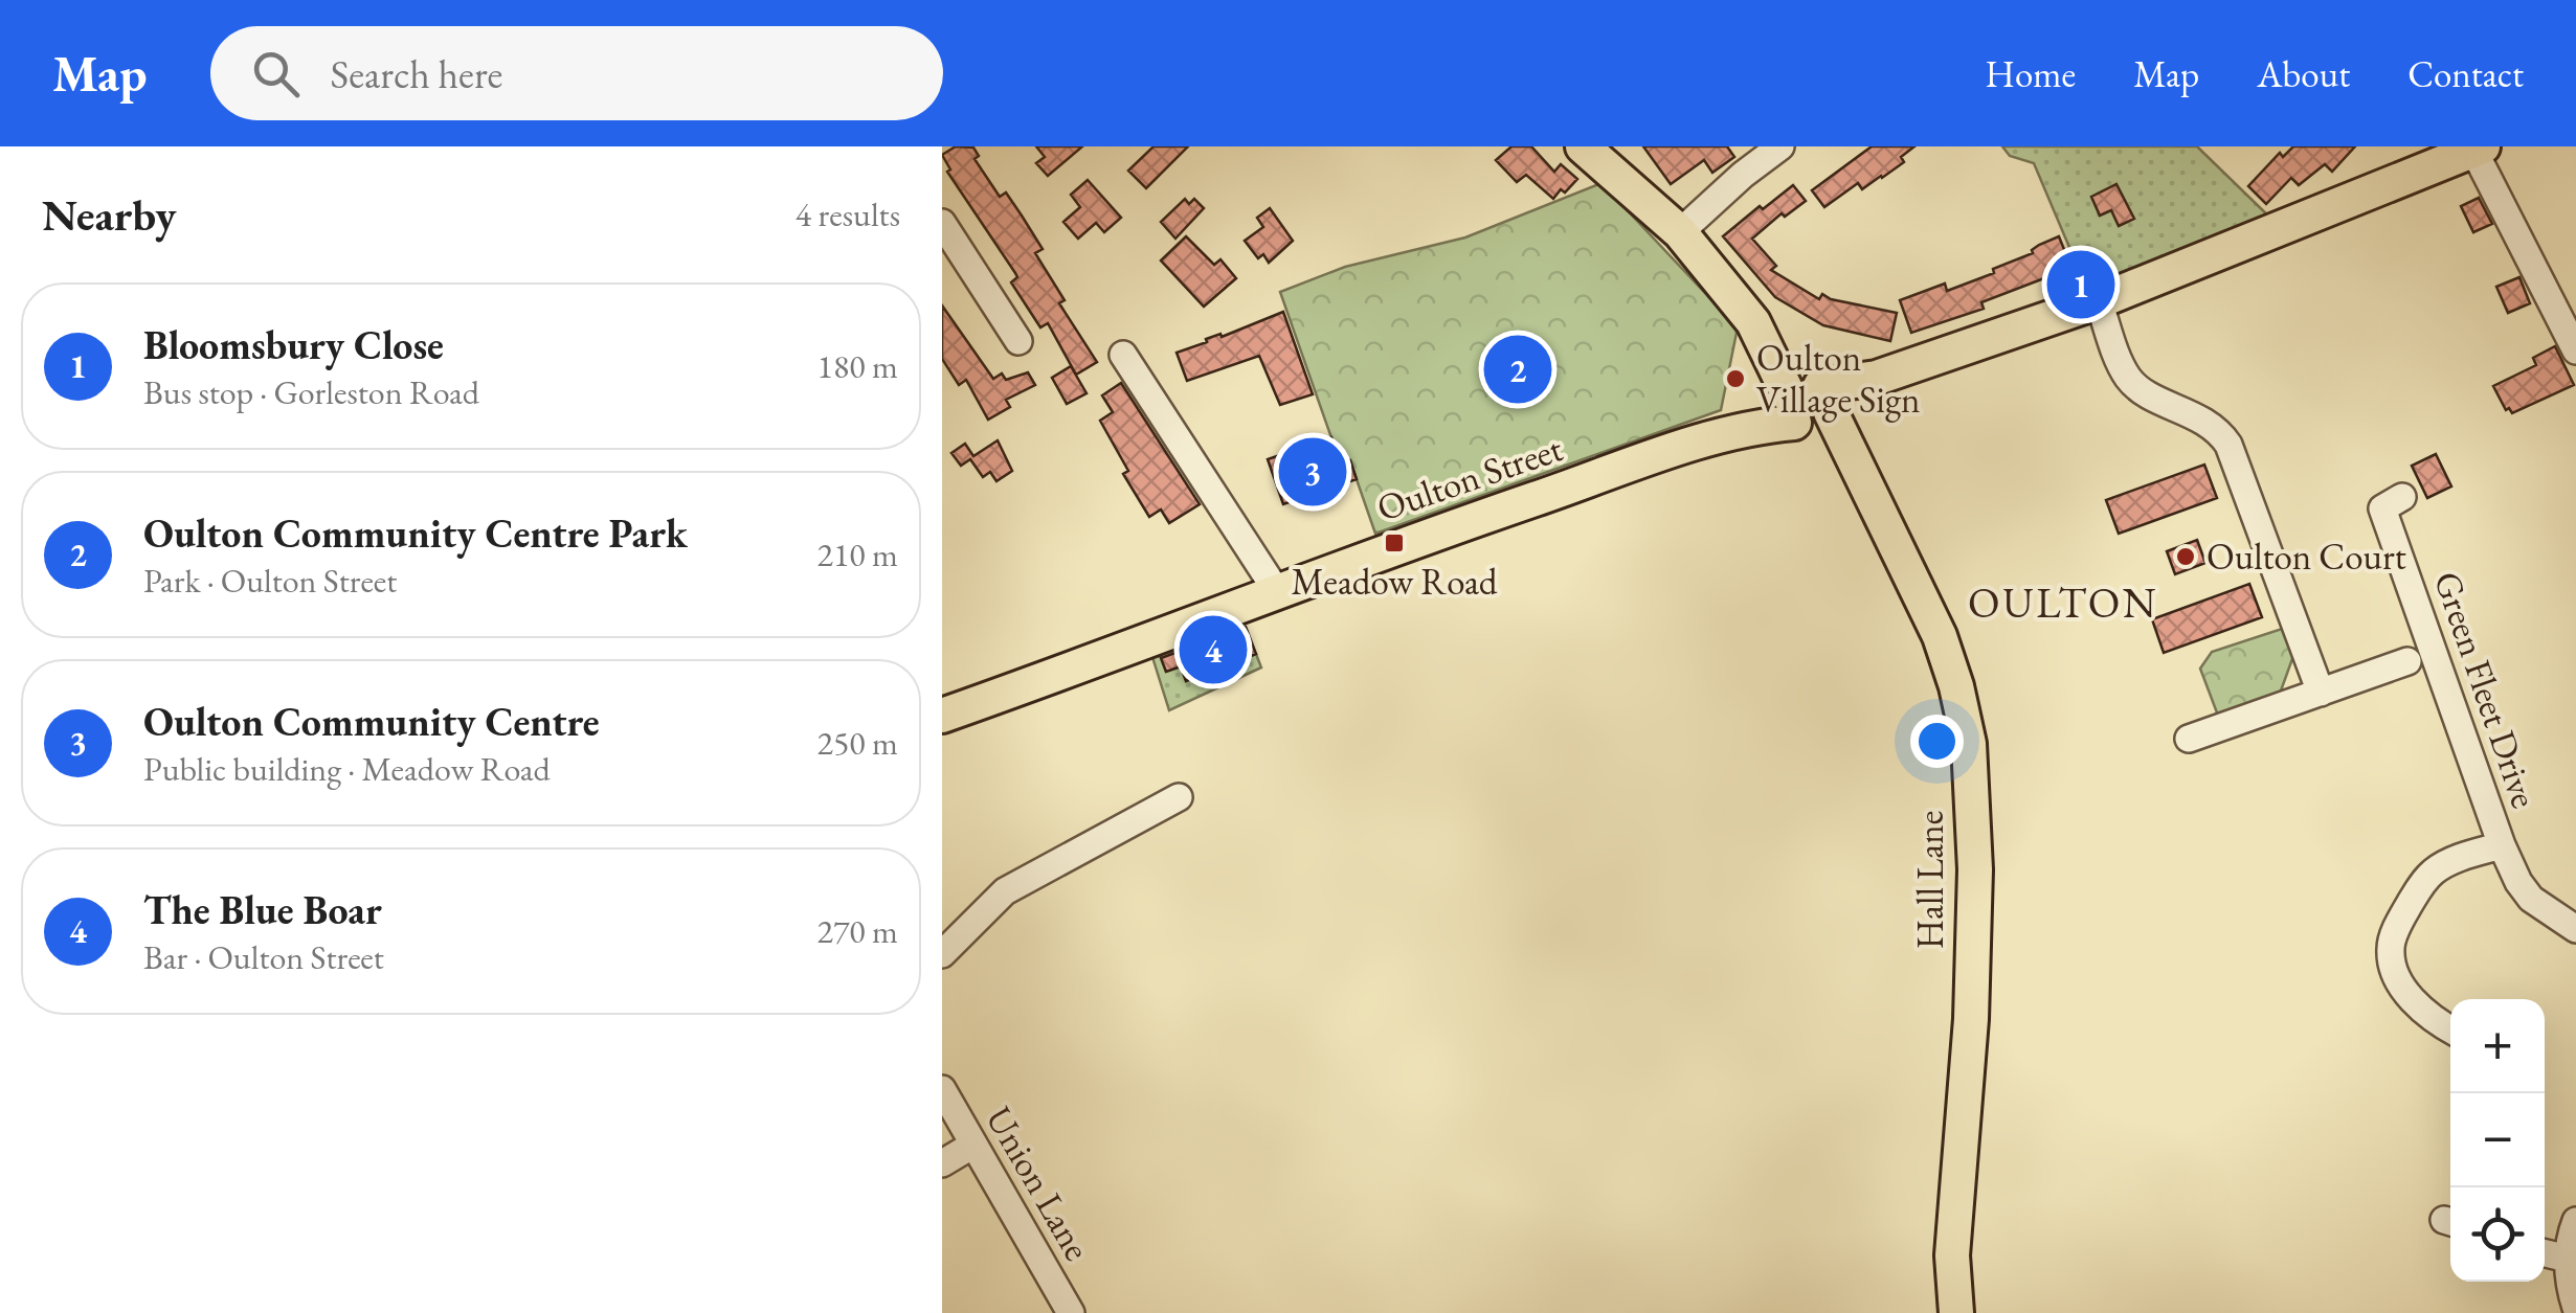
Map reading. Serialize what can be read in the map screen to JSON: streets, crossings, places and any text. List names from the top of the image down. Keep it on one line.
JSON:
{"streets":{"main road":["Oulton Street","Hall Lane"],"street":["Green Fleet Drive","Union Lane"]},"crossings":[["Oulton Street","Hall Lane"]],"districts":["OULTON"],"places":{"other":["Oulton Village Sign","Oulton Court"],"transit":["Meadow Road"]},"page":{"header":"Map","search":"Search here","nav":["Home","Map","About","Contact"],"heading":["Nearby","4 results"],"pins":["1","2","3","4"],"list":[{"mark":"1","name":"Bloomsbury Close","note":"Bus stop · Gorleston Road","value":"180 m"},{"mark":"2","name":"Oulton Community Centre Park","note":"Park · Oulton Street","value":"210 m"},{"mark":"3","name":"Oulton Community Centre","note":"Public building · Meadow Road","value":"250 m"},{"mark":"4","name":"The Blue Boar","note":"Bar · Oulton Street","value":"270 m"}],"map_buttons":["+","−"]}}
